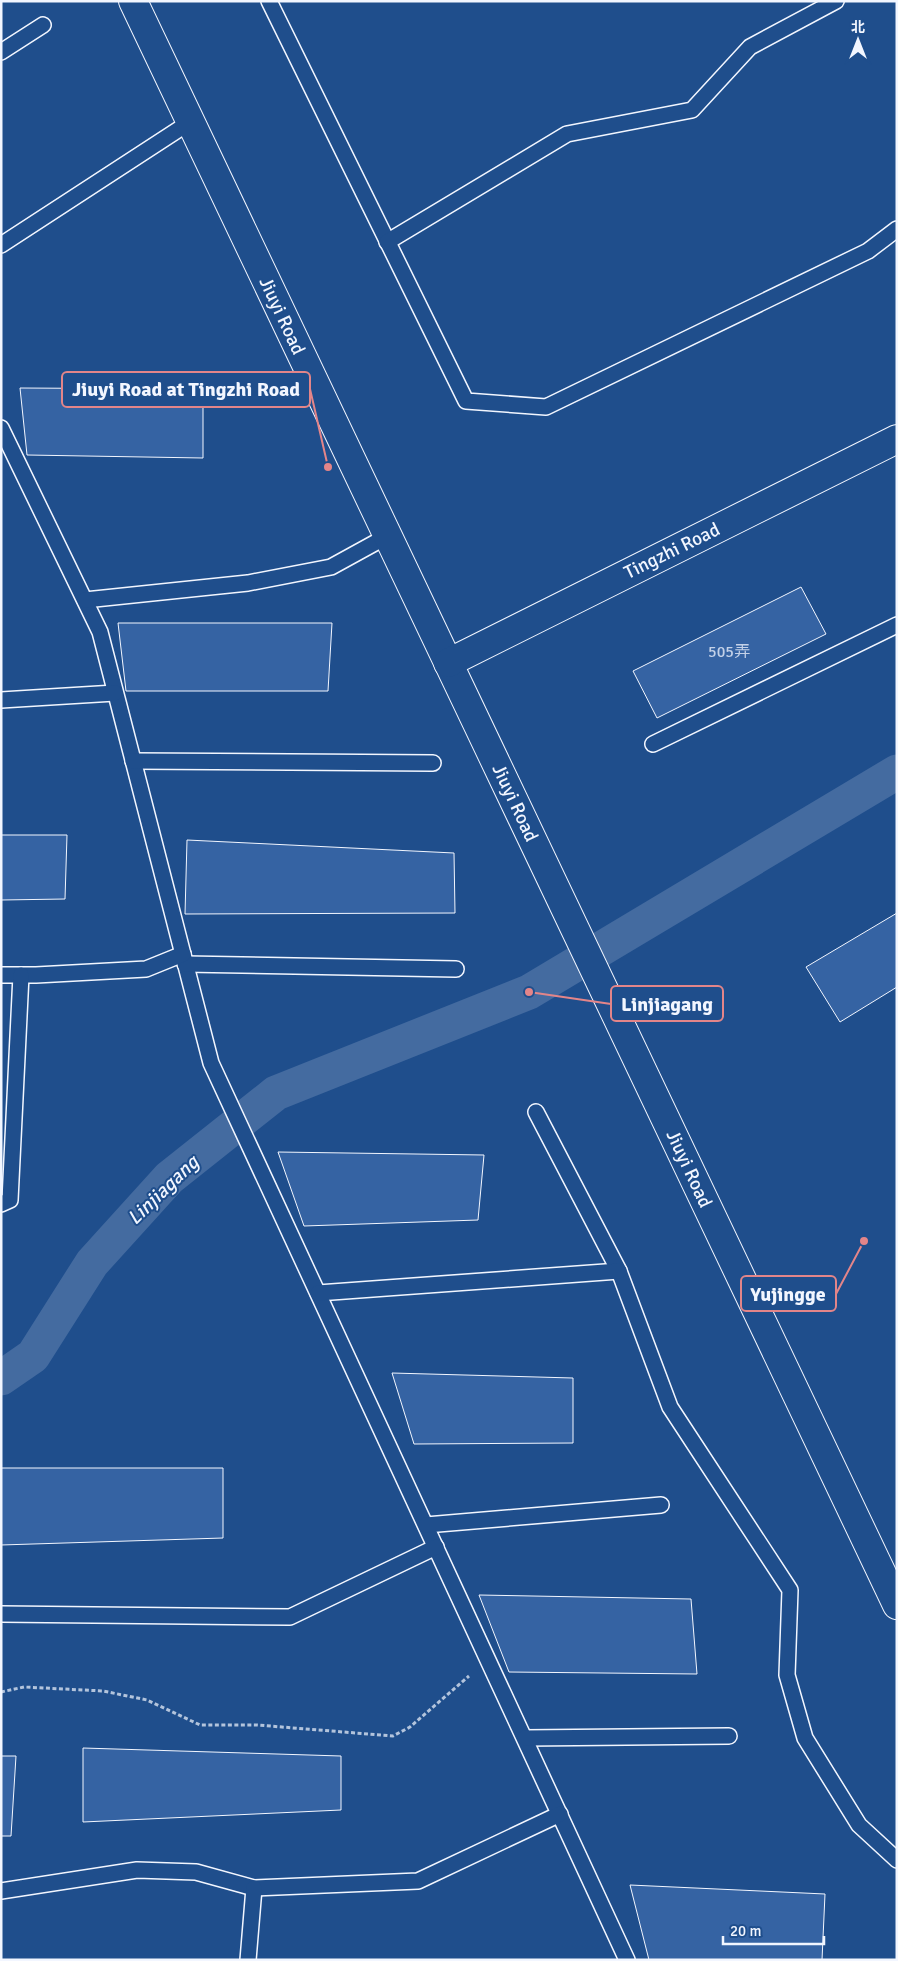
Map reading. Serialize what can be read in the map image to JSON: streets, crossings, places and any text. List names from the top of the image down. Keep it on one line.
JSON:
{"streets":{"street":["Jiuyi Road","Tingzhi Road"]},"crossings":[["Jiuyi Road","Tingzhi Road"]],"water":["Linjiagang"],"places":["Jiuyi Road at Tingzhi Road","Linjiagang","Yujingge"],"house_numbers":["505弄"],"scale_bar":"20 m","north":"top"}
